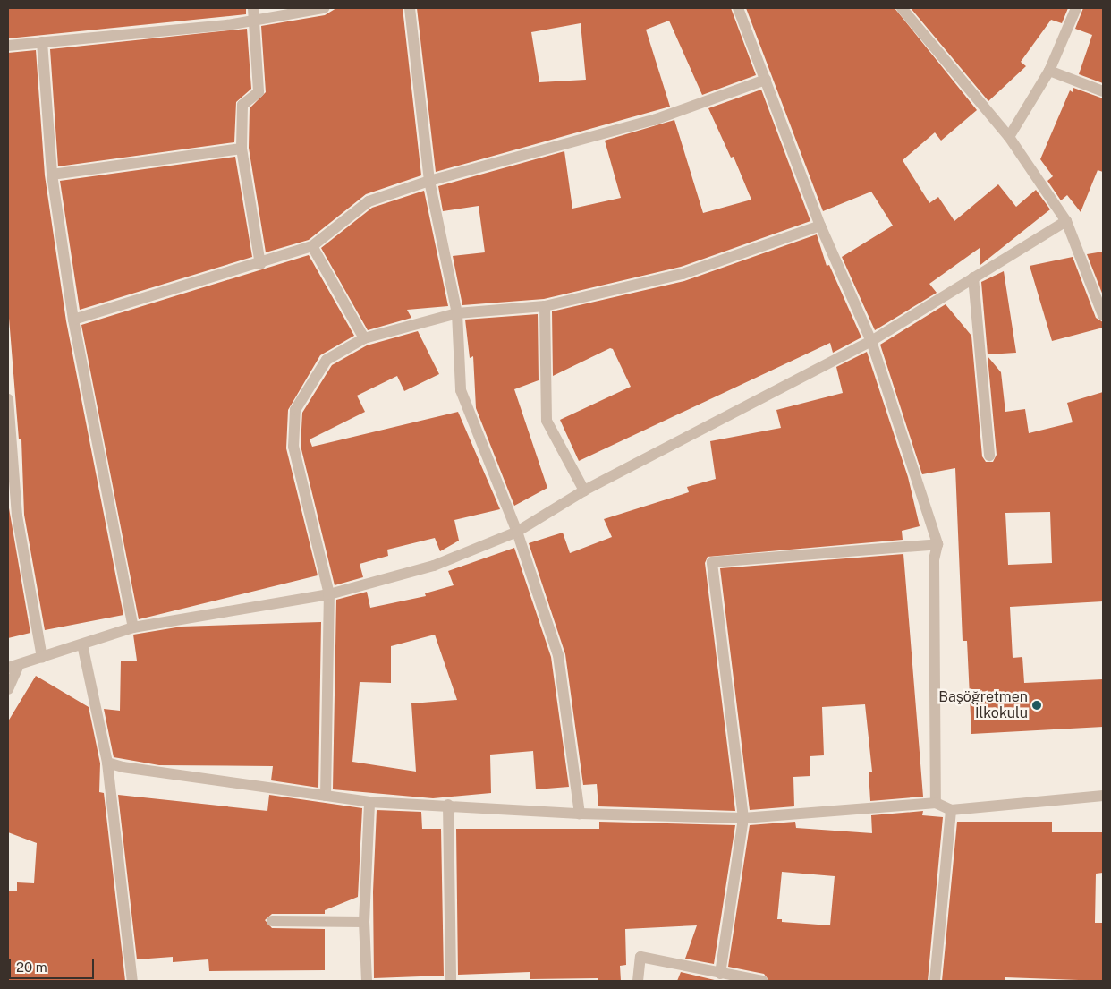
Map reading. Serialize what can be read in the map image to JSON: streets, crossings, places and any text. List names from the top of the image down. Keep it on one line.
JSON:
{"places":["Başöğretmen İlkokulu"],"scale_bar":"20 m"}
